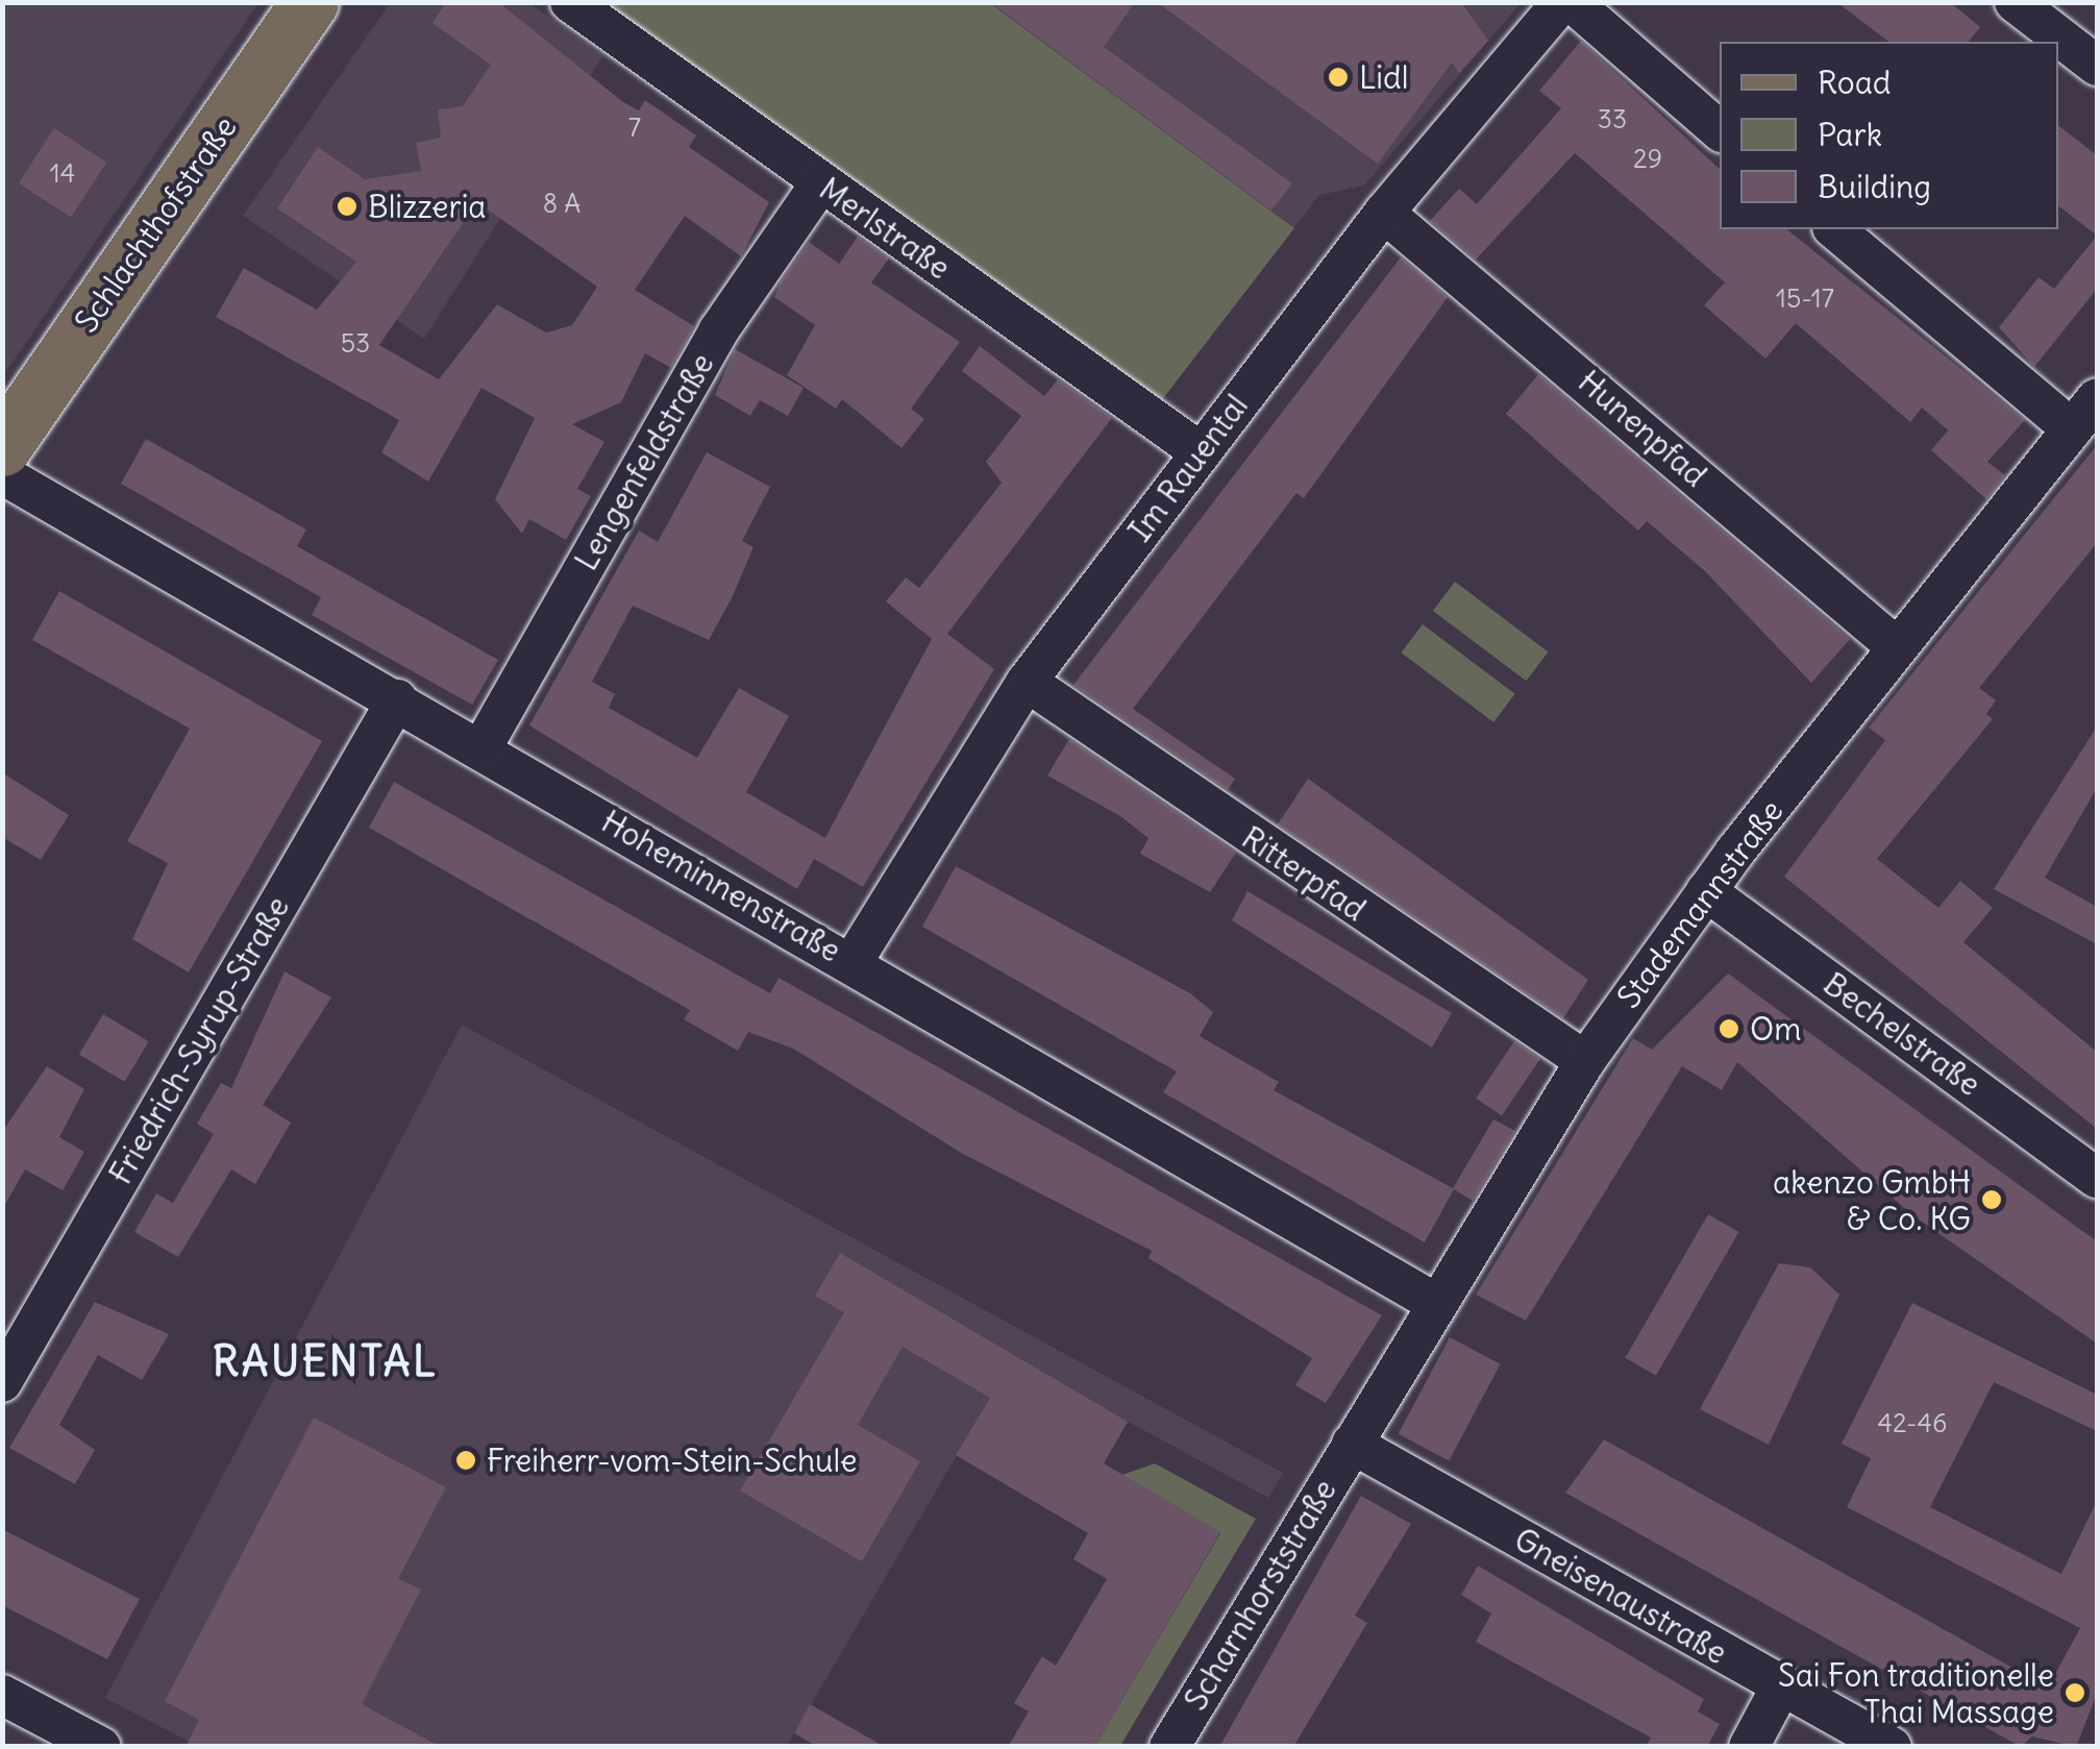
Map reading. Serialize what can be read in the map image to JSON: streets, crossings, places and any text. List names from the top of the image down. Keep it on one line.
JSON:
{"streets":{"main road":["Schlachthofstraße"],"street":["Merlstraße","Hunenpfad","Lengenfeldstraße","Im Rauental","Ritterpfad","Hoheminnenstraße","Stademannstraße","Bechelstraße","Friedrich-Syrup-Straße","Scharnhorststraße","Gneisenaustraße"]},"crossings":[["Merlstraße","Lengenfeldstraße"],["Merlstraße","Im Rauental"],["Hunenpfad","Im Rauental"],["Hunenpfad","Stademannstraße"],["Lengenfeldstraße","Hoheminnenstraße"],["Im Rauental","Ritterpfad"],["Im Rauental","Hoheminnenstraße"],["Ritterpfad","Stademannstraße"],["Hoheminnenstraße","Stademannstraße"],["Hoheminnenstraße","Friedrich-Syrup-Straße"],["Stademannstraße","Bechelstraße"],["Stademannstraße","Scharnhorststraße"],["Stademannstraße","Gneisenaustraße"],["Scharnhorststraße","Gneisenaustraße"]],"districts":["RAUENTAL"],"places":["Lidl","Blizzeria","Om","akenzo GmbH & Co. KG","Freiherr-vom-Stein-Schule","Sai Fon traditionelle Thai Massage"],"house_numbers":["33","7","29","14","8 A","15-17","53","42-46"],"legend":["Road","Park","Building"]}
